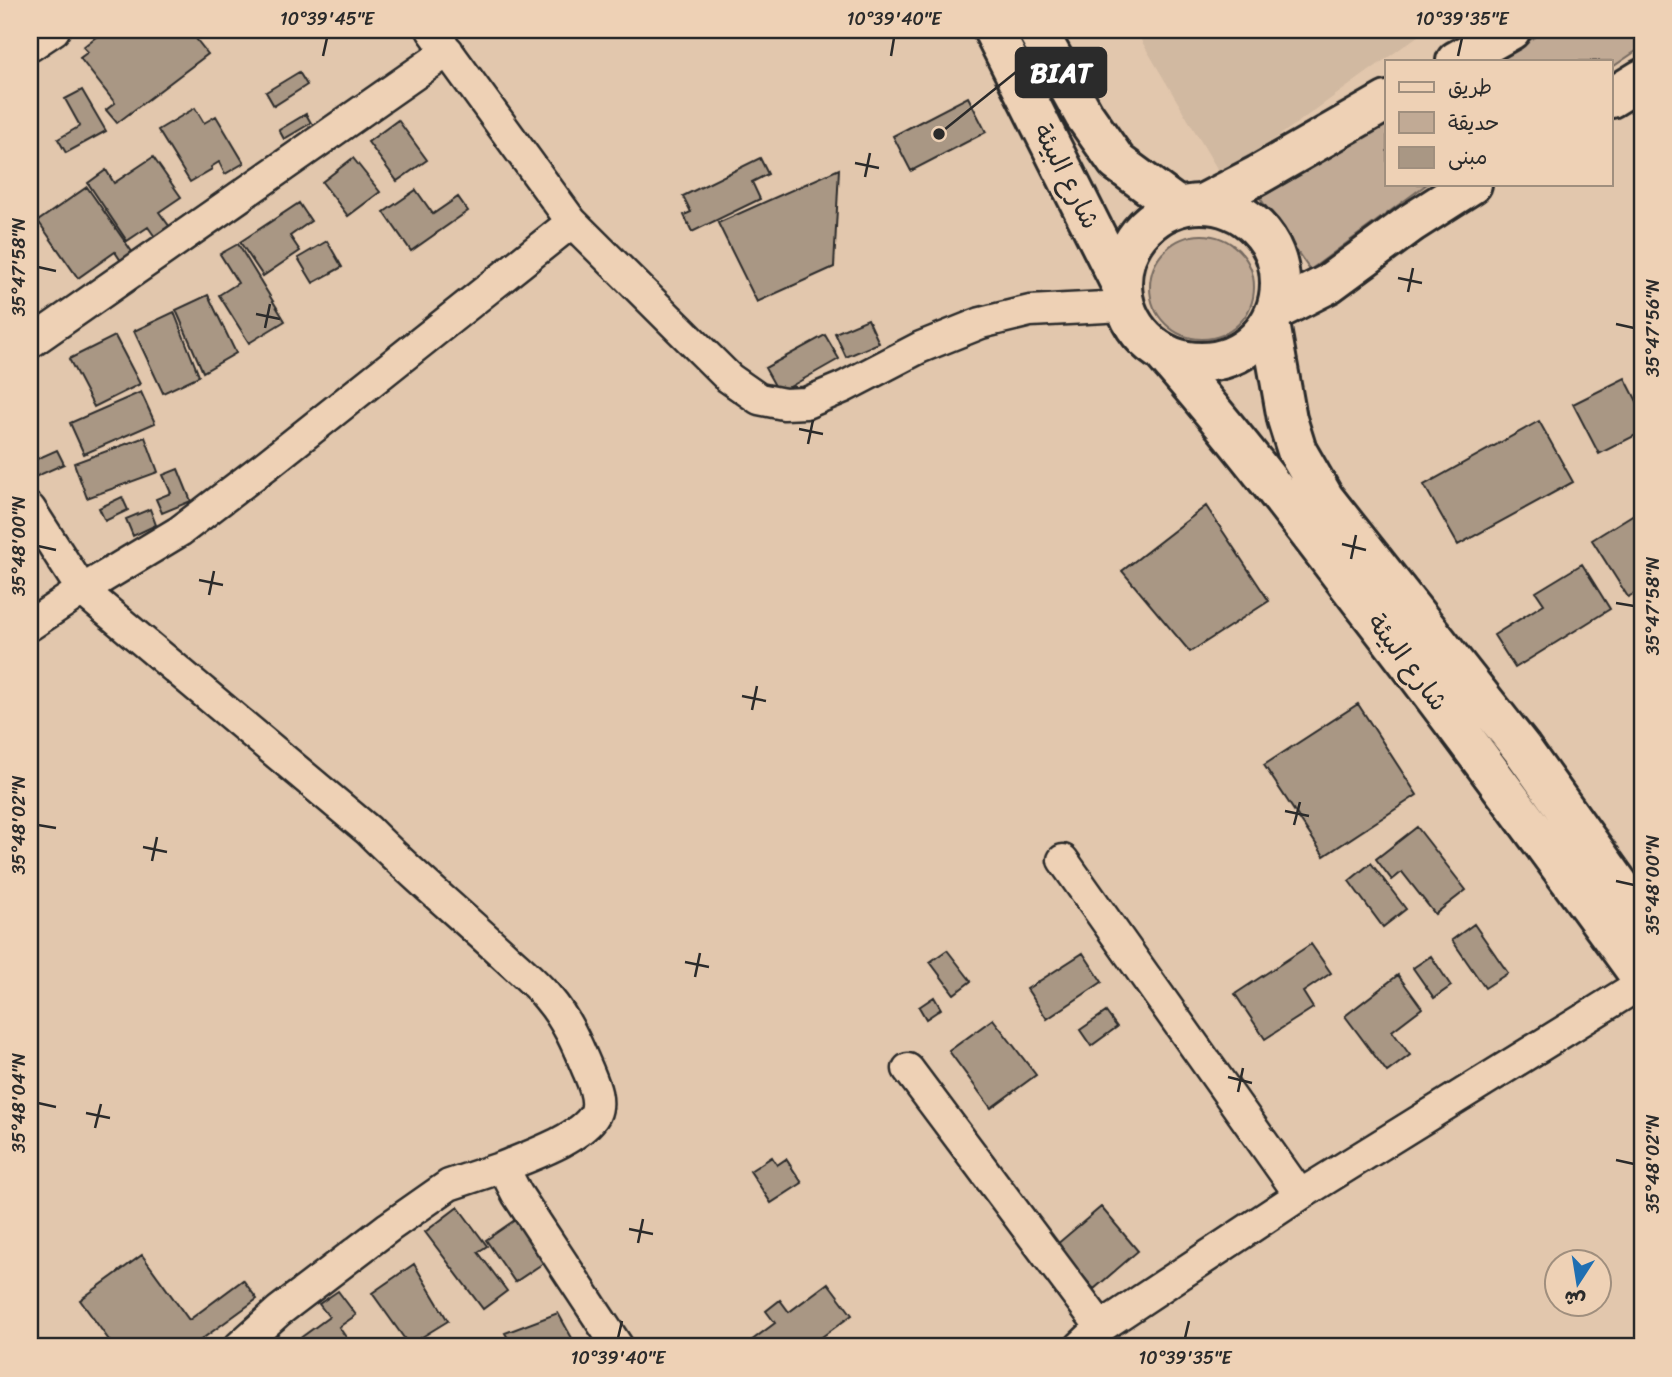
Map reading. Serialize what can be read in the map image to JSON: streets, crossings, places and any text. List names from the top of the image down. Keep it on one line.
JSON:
{"streets":{"highway":["شارع البيئة"]},"places":["BIAT"],"legend":["طريق","حديقة","مبنى"],"north":"bottom","coordinates":["10°39'45\"E","10°39'40\"E","10°39'35\"E","35°47'58\"N","35°47'56\"N","35°48'00\"N","35°48'02\"N","35°48'04\"N"]}
